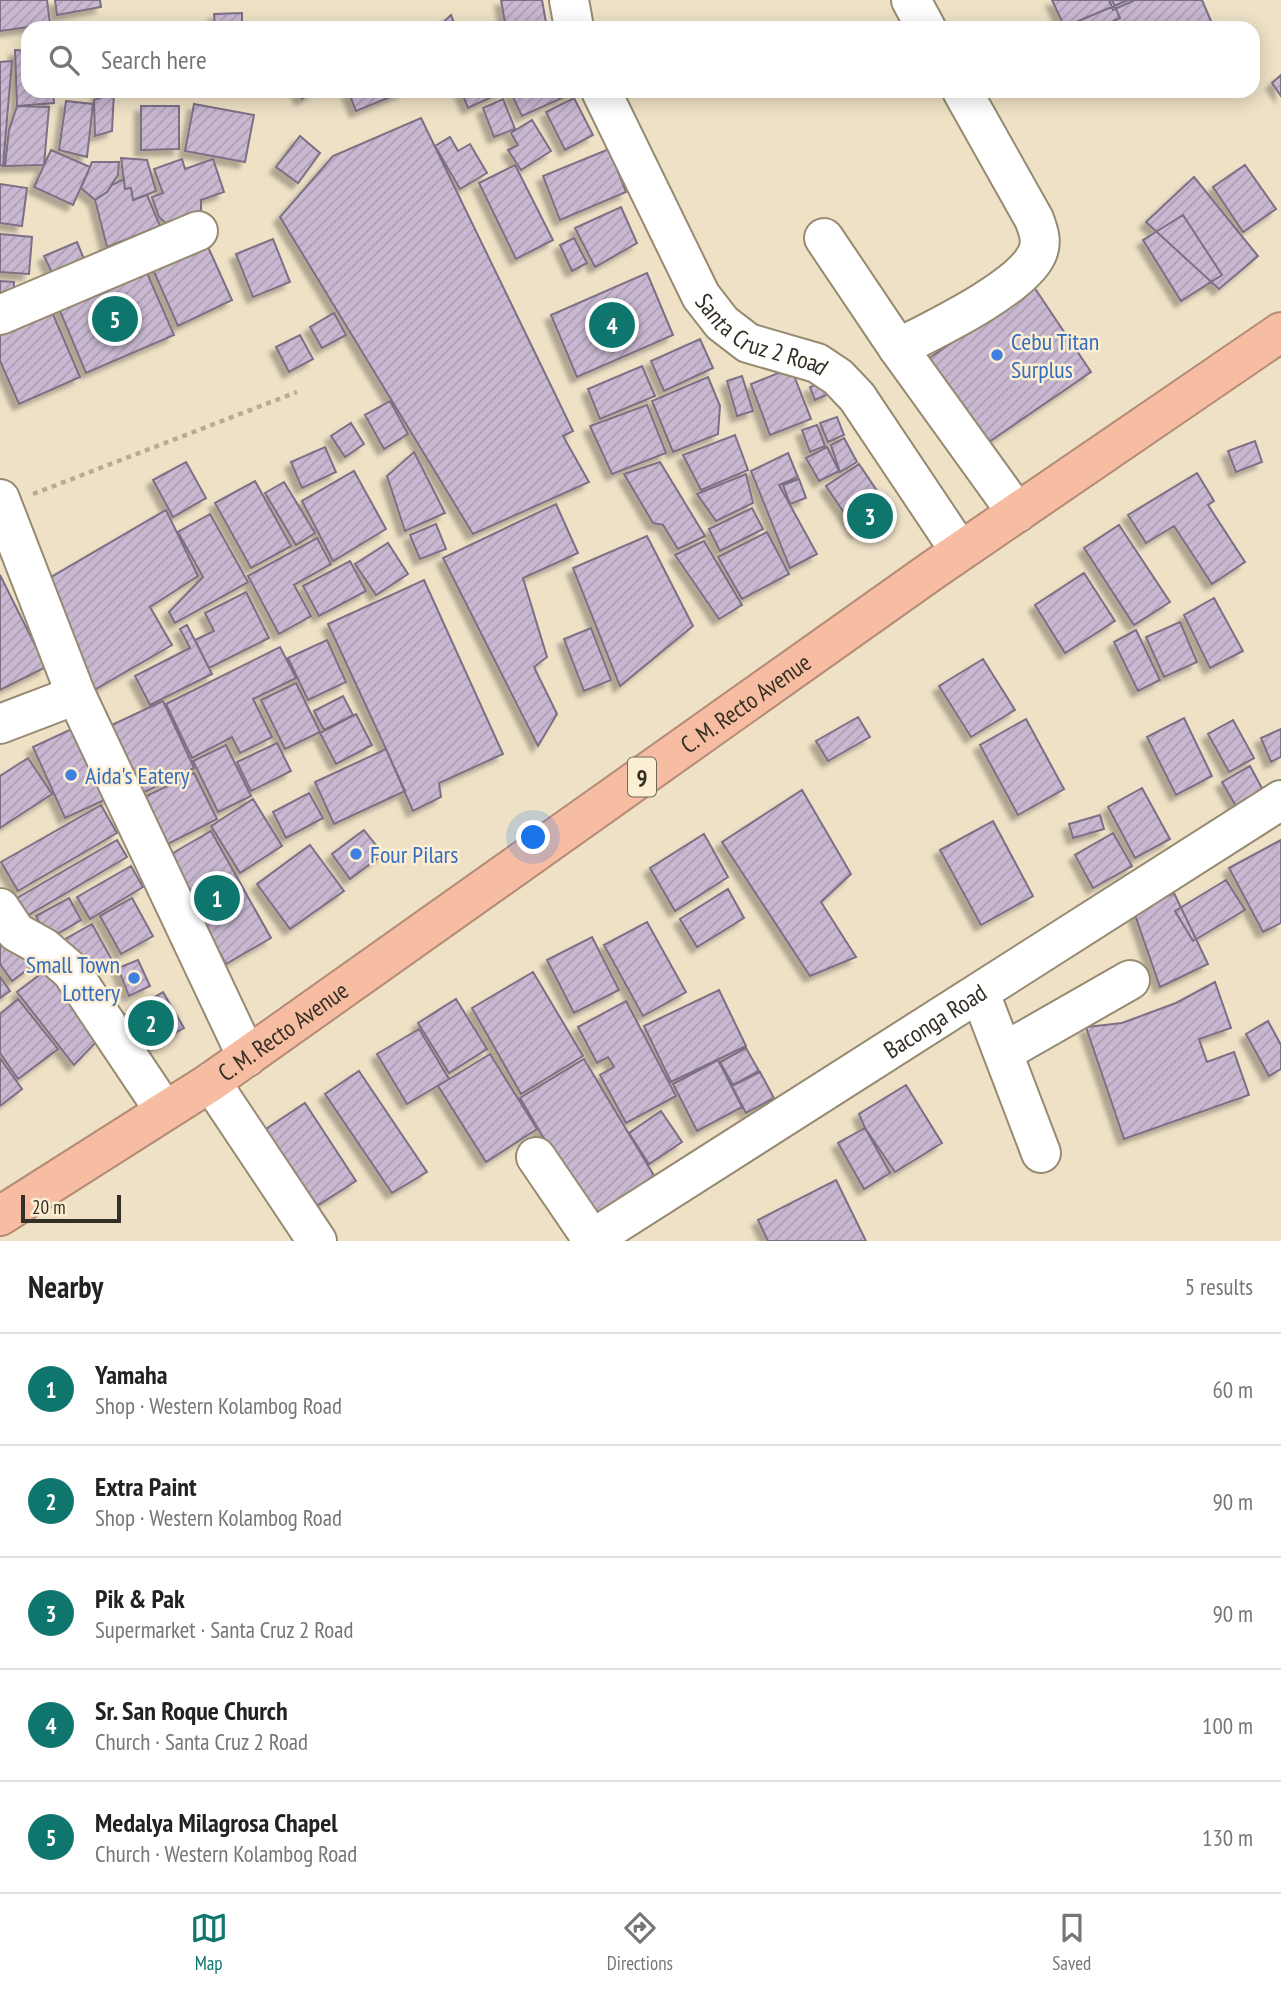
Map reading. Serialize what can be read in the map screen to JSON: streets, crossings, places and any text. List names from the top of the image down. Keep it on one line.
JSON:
{"streets":{"highway":["C. M. Recto Avenue","9"],"street":["Santa Cruz 2 Road","Baconga Road"]},"crossings":[["Santa Cruz 2 Road","C. M. Recto Avenue"]],"places":["Cebu Titan Surplus","Aida's Eatery","Four Pilars","Small Town Lottery"],"scale_bar":"20 m","page":{"search":"Search here","pins":["5","4","3","1","2"],"scale":"20 m","heading":["Nearby","5 results"],"list":[{"mark":"1","name":"Yamaha","note":"Shop · Western Kolambog Road","value":"60 m"},{"mark":"2","name":"Extra Paint","note":"Shop · Western Kolambog Road","value":"90 m"},{"mark":"3","name":"Pik & Pak","note":"Supermarket · Santa Cruz 2 Road","value":"90 m"},{"mark":"4","name":"Sr. San Roque Church","note":"Church · Santa Cruz 2 Road","value":"100 m"},{"mark":"5","name":"Medalya Milagrosa Chapel","note":"Church · Western Kolambog Road","value":"130 m"}],"nav":["Map","Directions","Saved"]}}
